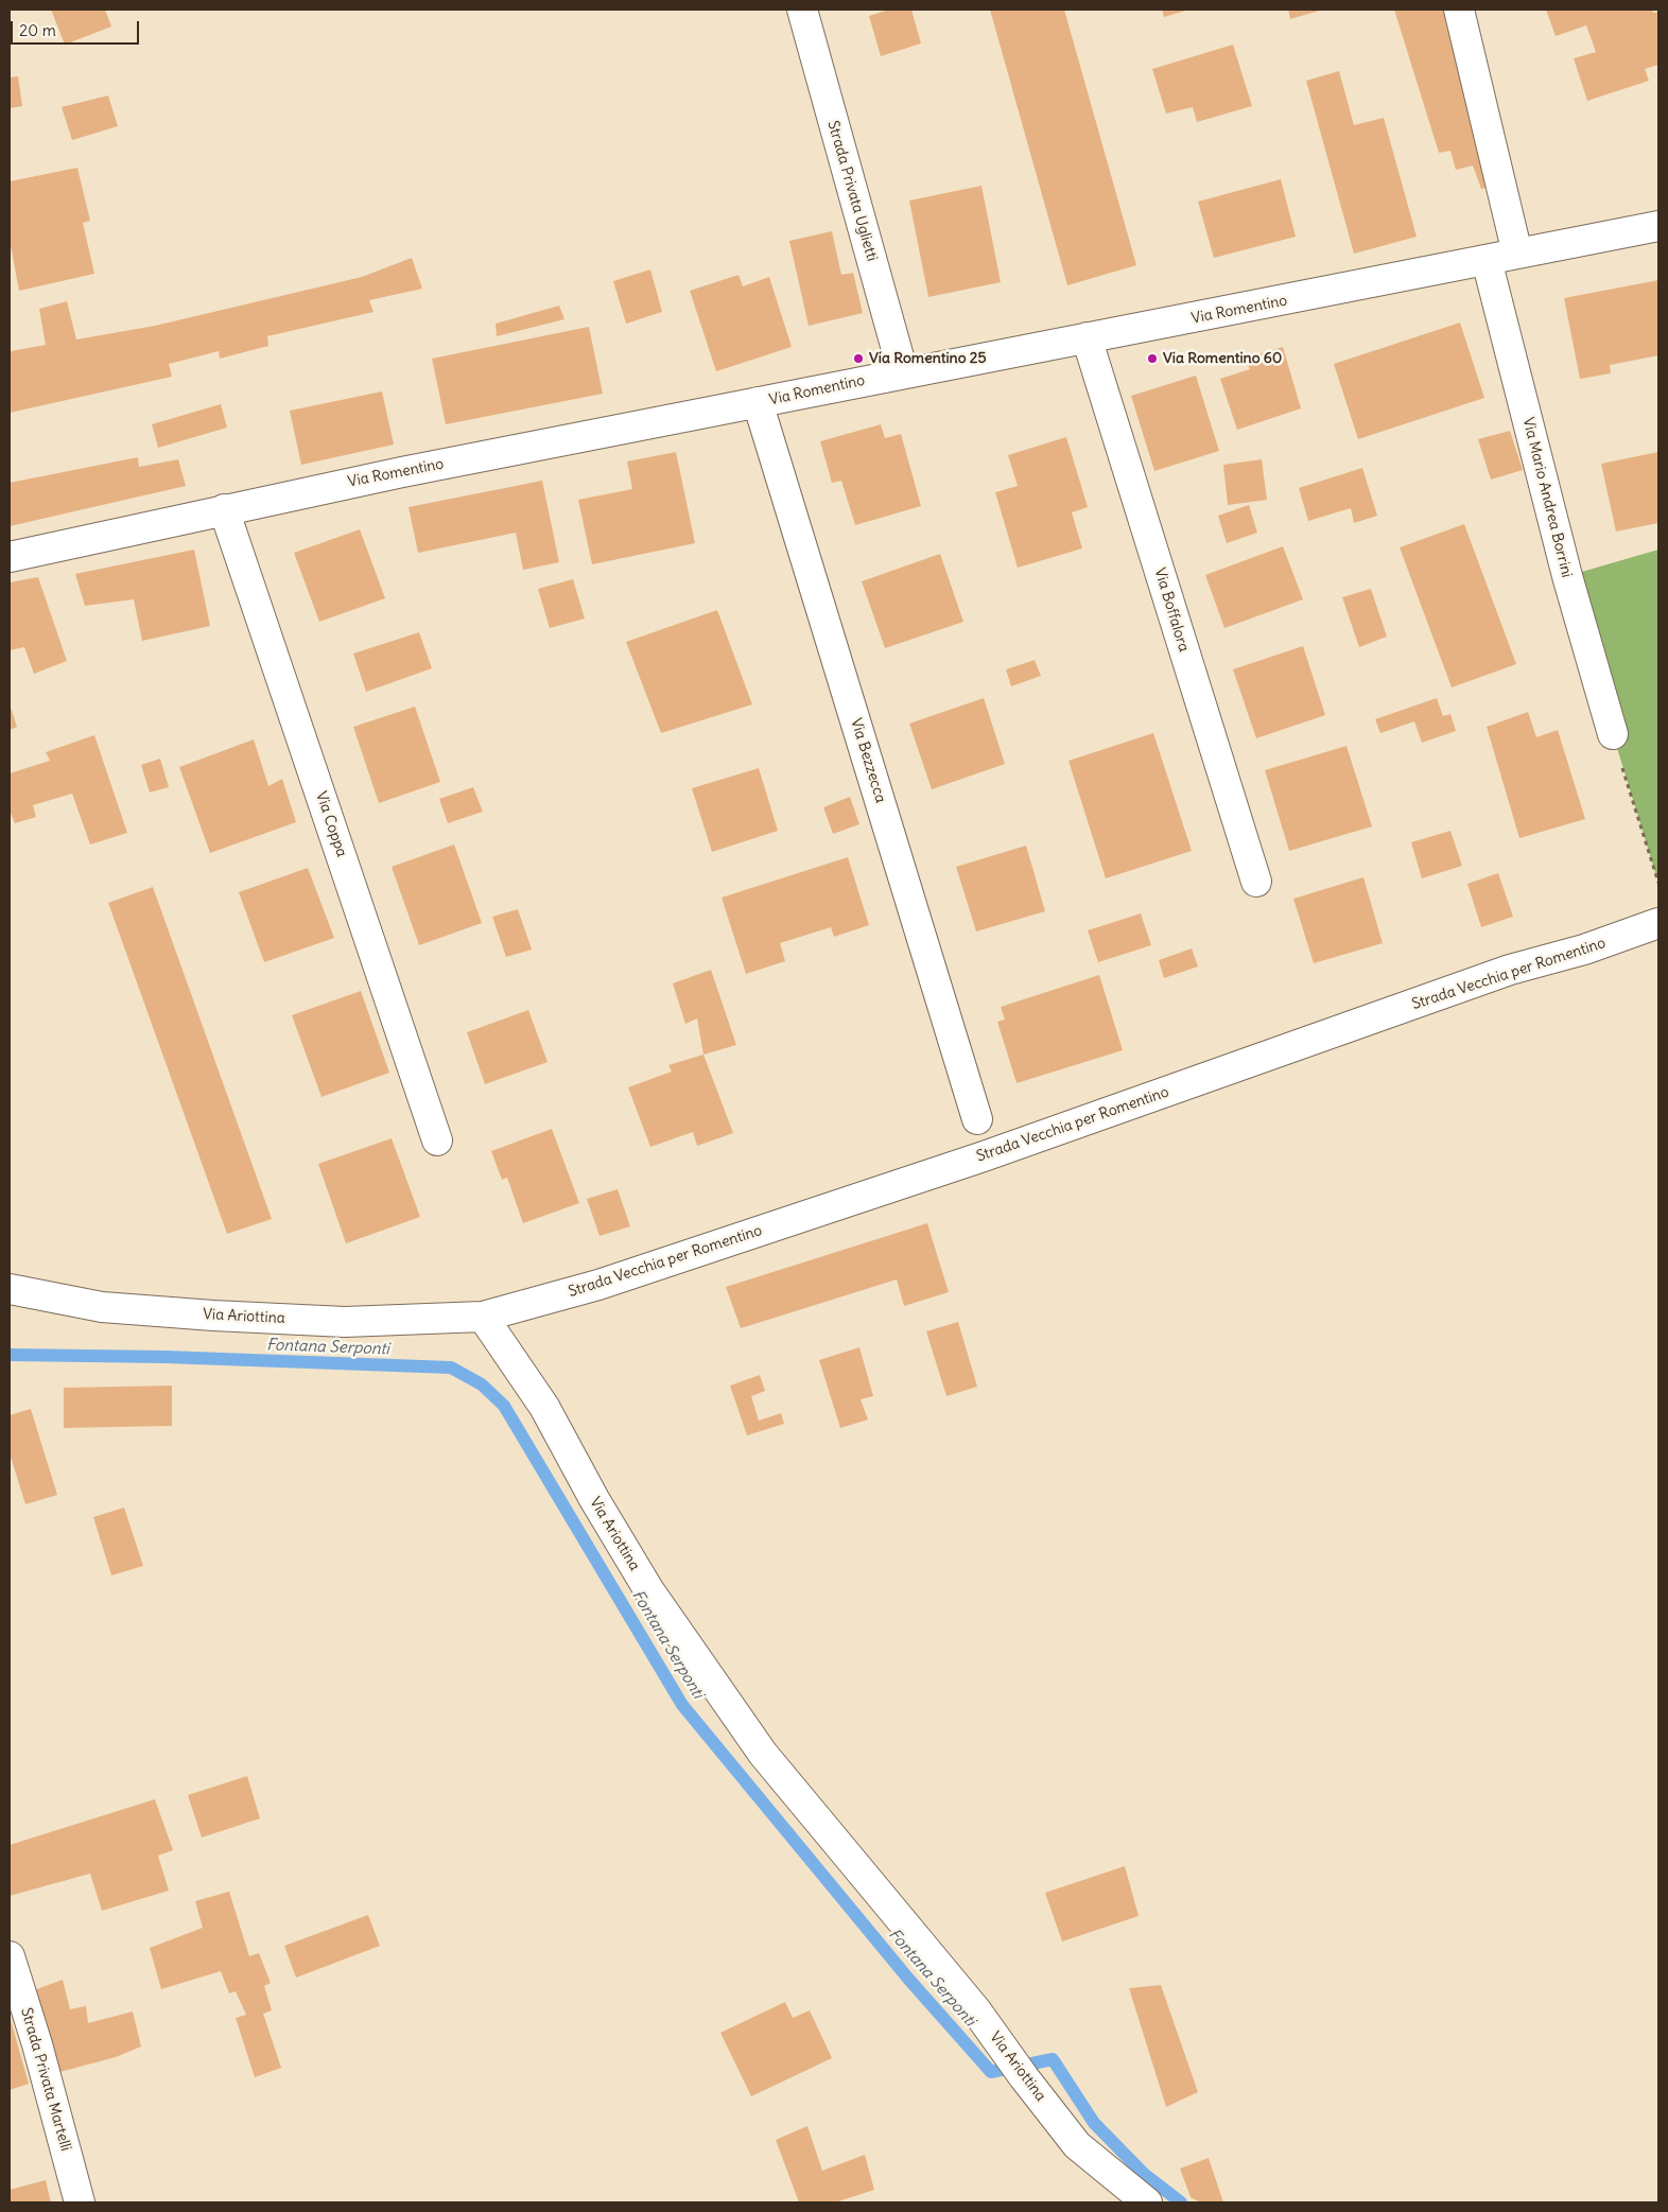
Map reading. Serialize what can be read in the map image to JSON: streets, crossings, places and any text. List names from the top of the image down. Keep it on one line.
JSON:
{"streets":{"street":["Strada Privata Uglietti","Via Romentino","Via Mario Andrea Borrini","Via Boffalora","Via Bezzecca","Via Coppa","Strada Vecchia per Romentino","Via Ariottina","Strada Privata Martelli"]},"crossings":[["Strada Privata Uglietti","Via Romentino"],["Via Romentino","Via Mario Andrea Borrini"],["Via Romentino","Via Boffalora"],["Via Romentino","Via Bezzecca"],["Via Romentino","Via Coppa"],["Strada Vecchia per Romentino","Via Ariottina"]],"water":["Fontana Serponti"],"places":["Via Romentino 25","Via Romentino 60"],"scale_bar":"20 m"}
